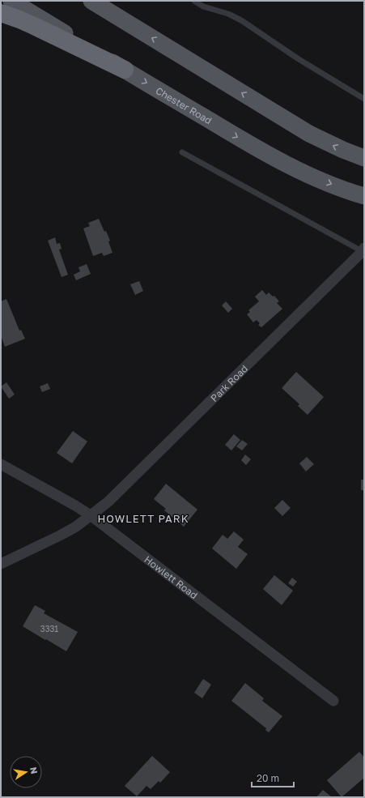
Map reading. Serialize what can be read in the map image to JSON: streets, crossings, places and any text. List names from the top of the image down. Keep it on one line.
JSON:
{"streets":{"main road":["Chester Road"],"street":["Park Road","Howlett Road"]},"crossings":[["Park Road","Howlett Road"]],"districts":["HOWLETT PARK"],"house_numbers":["3331"],"scale_bar":"20 m","north":"right"}
